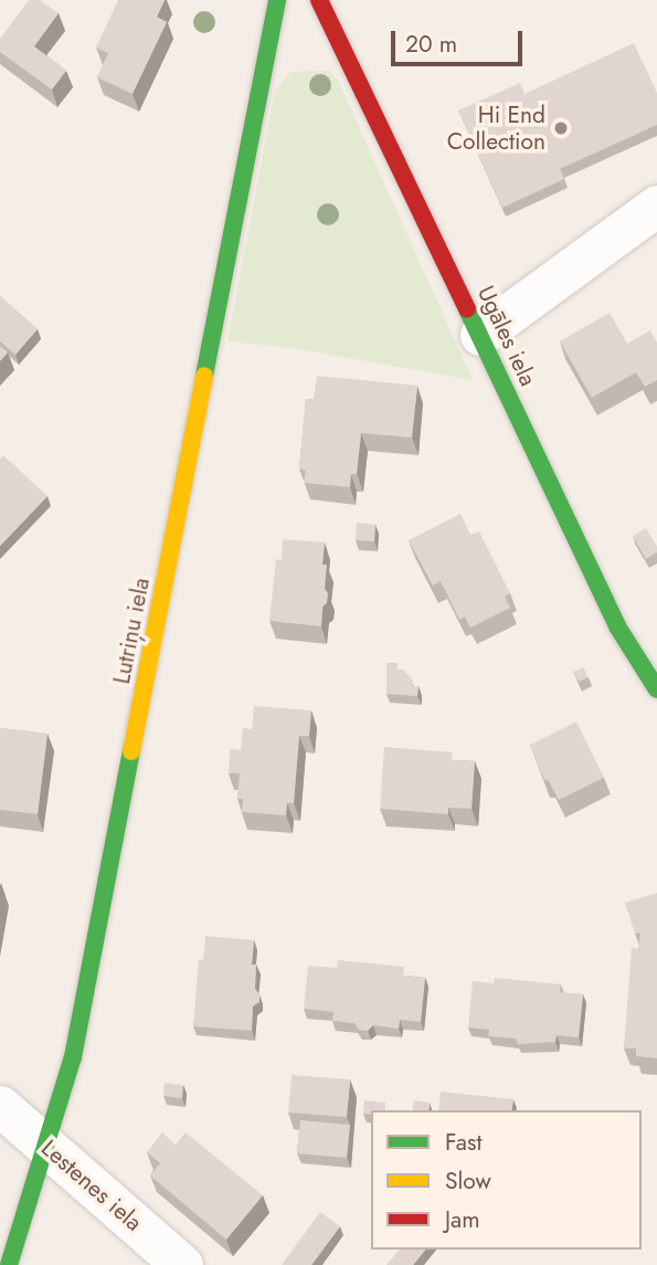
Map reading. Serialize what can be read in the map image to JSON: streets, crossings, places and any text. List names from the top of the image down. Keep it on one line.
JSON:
{"streets":{"street":["Ugāles iela","Lutriņu iela","Lestenes iela"]},"crossings":[["Lutriņu iela","Lestenes iela"]],"places":["Hi End Collection"],"legend":["Fast","Slow","Jam"],"scale_bar":"20 m"}
